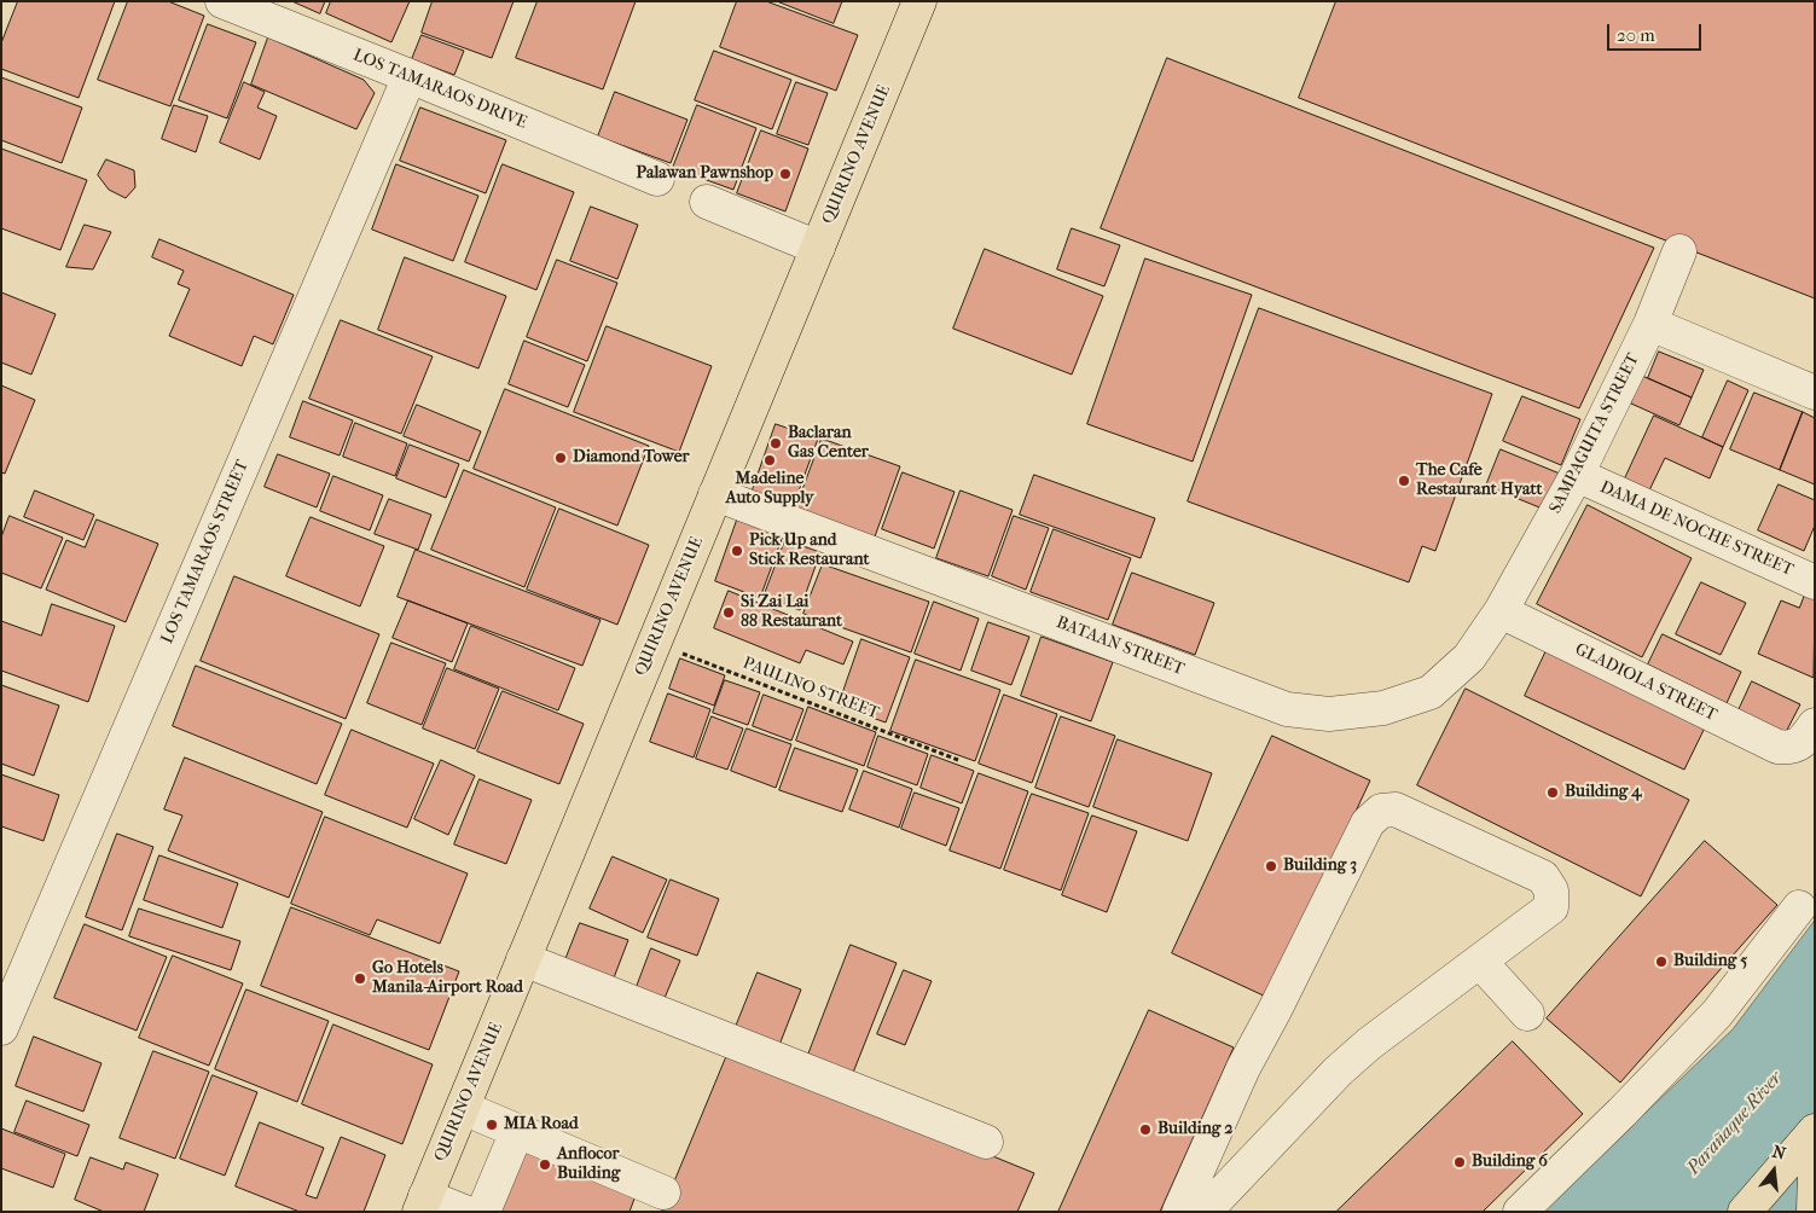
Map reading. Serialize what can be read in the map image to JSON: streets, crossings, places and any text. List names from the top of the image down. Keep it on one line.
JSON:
{"streets":{"main road":["QUIRINO AVENUE"],"street":["LOS TAMARAOS DRIVE","SAMPAGUITA STREET","DAMA DE NOCHE STREET","LOS TAMARAOS STREET","BATAAN STREET","GLADIOLA STREET"],"path":["PAULINO STREET"]},"crossings":[["LOS TAMARAOS DRIVE","LOS TAMARAOS STREET"],["QUIRINO AVENUE","BATAAN STREET"],["QUIRINO AVENUE","PAULINO STREET"],["SAMPAGUITA STREET","DAMA DE NOCHE STREET"],["SAMPAGUITA STREET","BATAAN STREET"],["SAMPAGUITA STREET","GLADIOLA STREET"],["BATAAN STREET","GLADIOLA STREET"]],"water":["Parañaque River"],"places":["Palawan Pawnshop","Baclaran Gas Center","Diamond Tower","Madeline Auto Supply","The Cafe Restaurant Hyatt","Pick Up and Stick Restaurant","Si Zai Lai 88 Restaurant","Building 4","Building 3","Building 5","Go Hotels Manila-Airport Road","MIA Road","Building 2","Building 6","Anflocor Building"],"scale_bar":"20 m","north":"top"}
